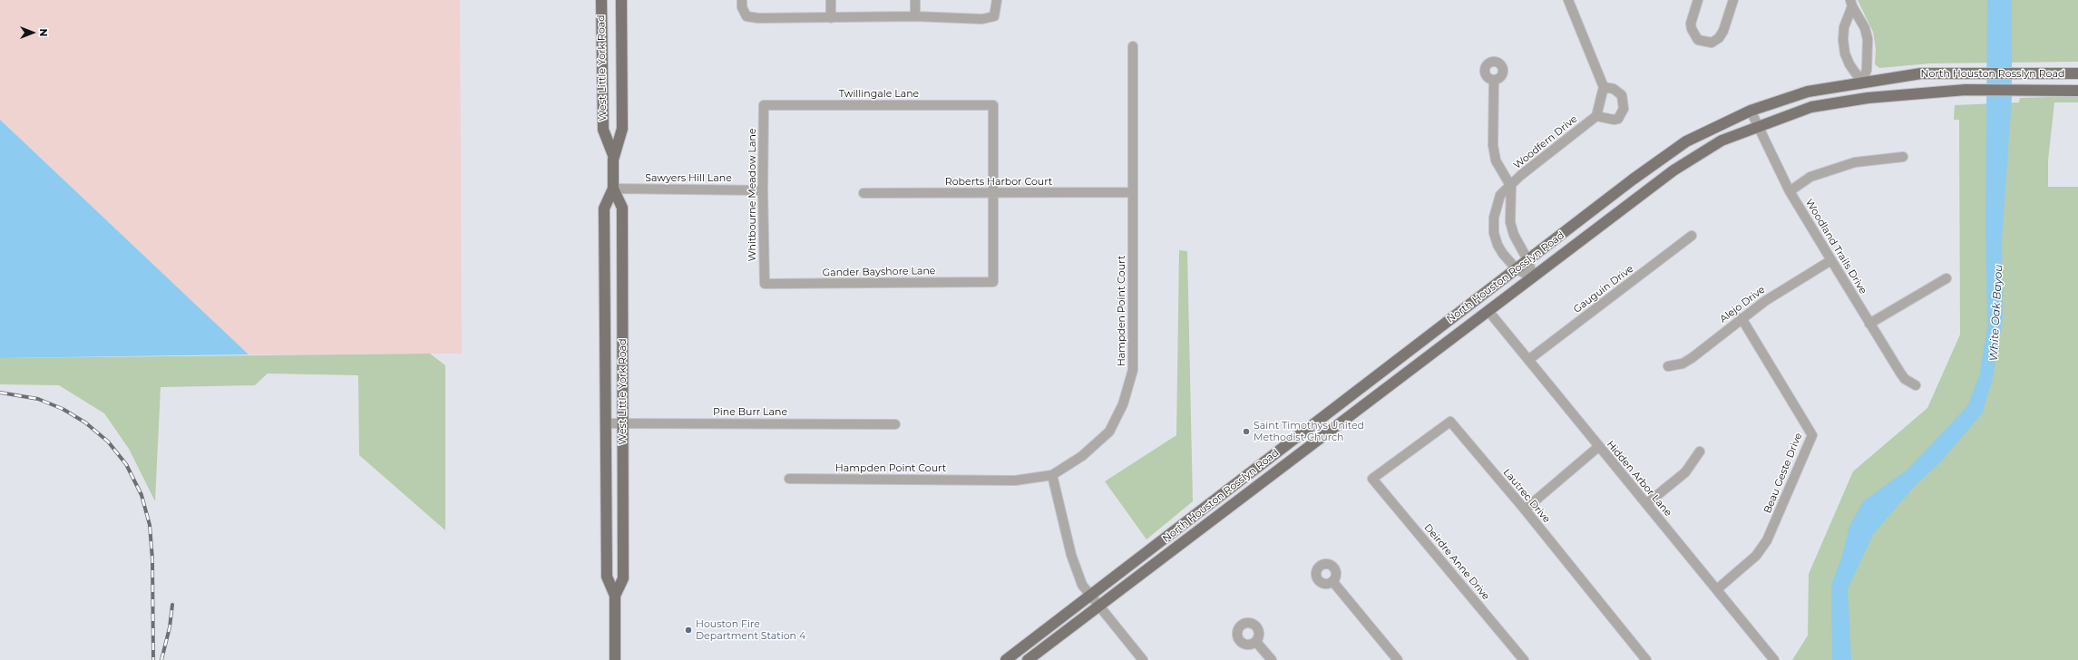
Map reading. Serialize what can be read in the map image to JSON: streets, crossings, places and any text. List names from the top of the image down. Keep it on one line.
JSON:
{"streets":{"main road":["West Little York Road","North Houston Rosslyn Road"],"street":["Twillingale Lane","Woodfern Drive","Sawyers Hill Lane","Roberts Harbor Court","Whitbourne Meadow Lane","Woodland Trails Drive","Gander Bayshore Lane","Gauguin Drive","Alejo Drive","Hampden Point Court","Pine Burr Lane","Beau Geste Drive","Hidden Arbor Lane","Lautrec Drive","Deirdre Anne Drive"]},"crossings":[["West Little York Road","Sawyers Hill Lane"],["West Little York Road","Pine Burr Lane"],["North Houston Rosslyn Road","Woodfern Drive"],["North Houston Rosslyn Road","Woodland Trails Drive"],["North Houston Rosslyn Road","Hidden Arbor Lane"],["Twillingale Lane","Roberts Harbor Court"],["Twillingale Lane","Whitbourne Meadow Lane"],["Twillingale Lane","Gander Bayshore Lane"],["Sawyers Hill Lane","Whitbourne Meadow Lane"],["Roberts Harbor Court","Gander Bayshore Lane"],["Roberts Harbor Court","Hampden Point Court"],["Whitbourne Meadow Lane","Gander Bayshore Lane"],["Woodland Trails Drive","Alejo Drive"],["Gauguin Drive","Hidden Arbor Lane"],["Alejo Drive","Beau Geste Drive"],["Beau Geste Drive","Hidden Arbor Lane"],["Lautrec Drive","Deirdre Anne Drive"]],"water":["White Oak Bayou"],"places":["Saint Timothys United Methodist Church","Houston Fire Department Station 4"],"north":"right"}
